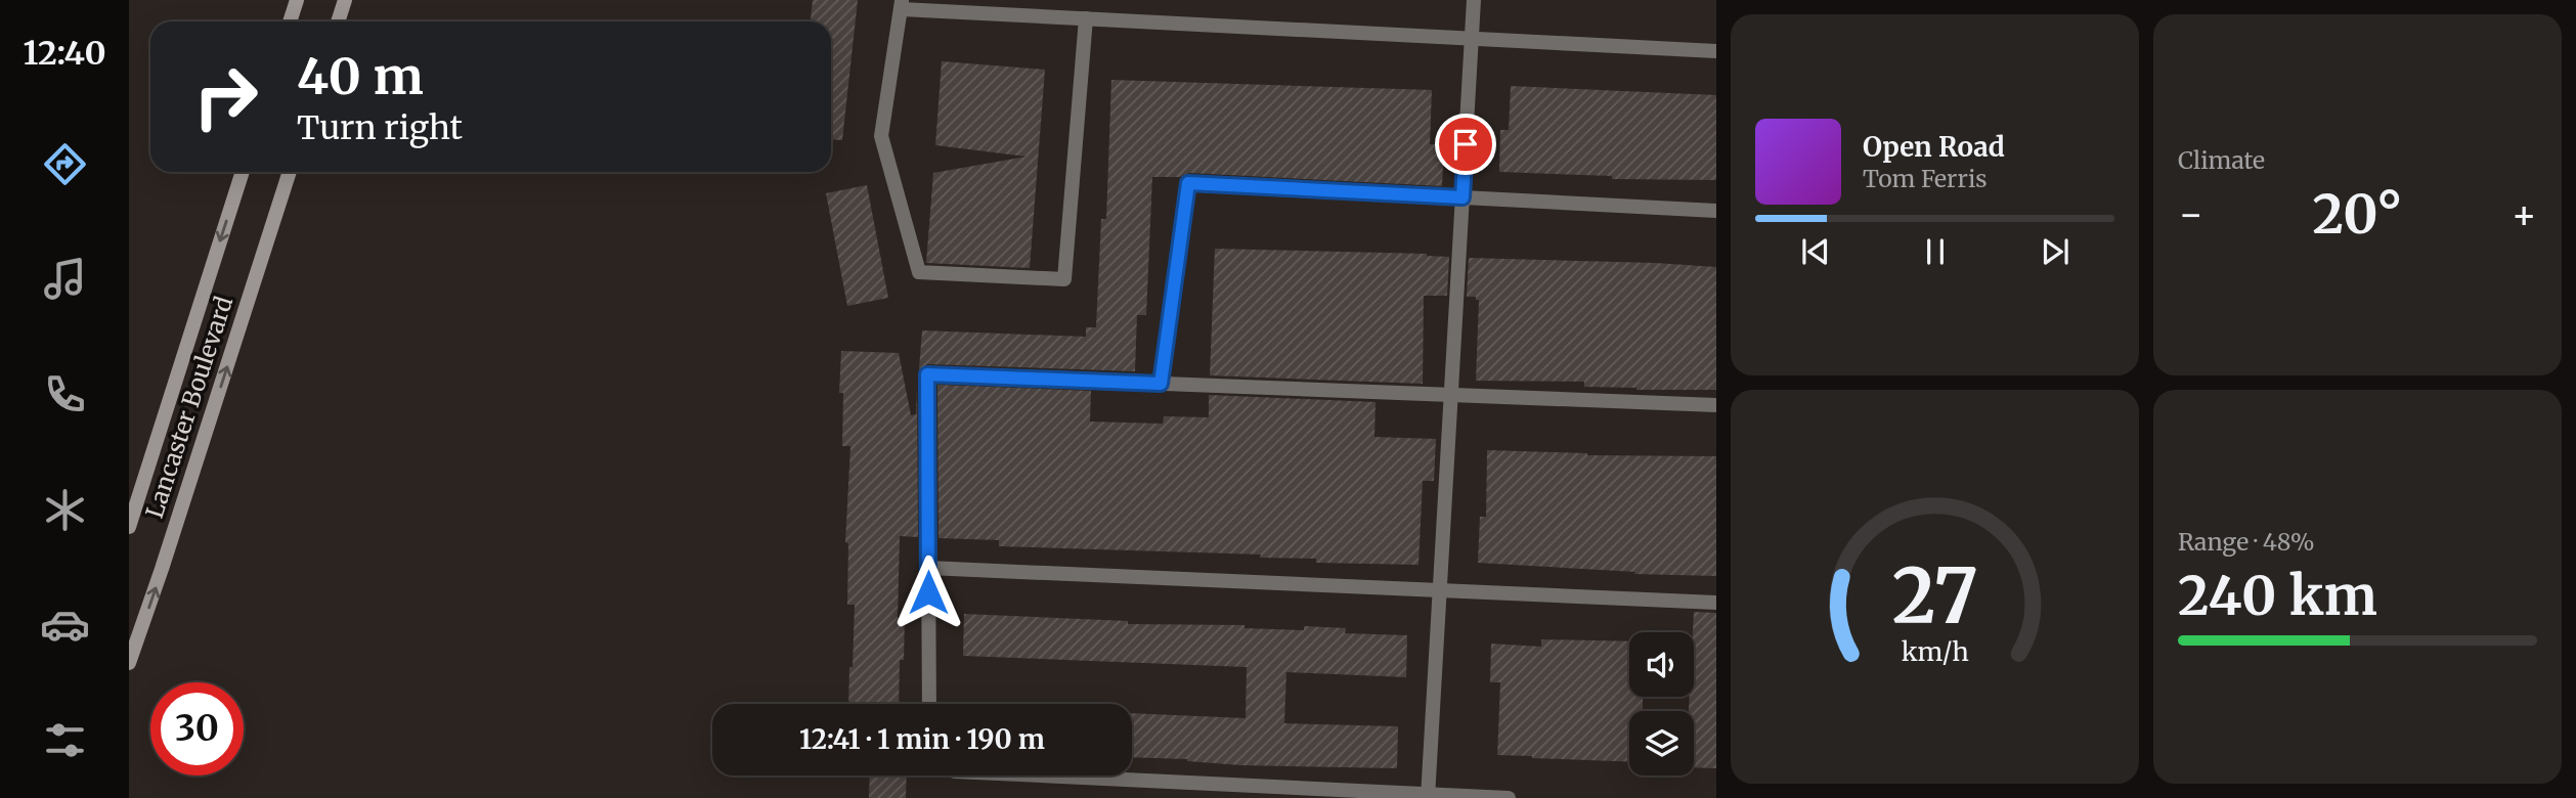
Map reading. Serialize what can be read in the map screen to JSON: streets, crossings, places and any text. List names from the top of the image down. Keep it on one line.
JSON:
{"streets":{"main road":["Lancaster Boulevard"]},"page":{"tabs":"12:40","tile":["Climate",["Range · 48%","240 km"]],"turn":["40 m","Turn right"],"song":["Open Road","Tom Ferris"],"heat":["−","20°","+"],"limit":"30","trip":"12:41 · 1 min · 190 m","gauge":["27","km/h"]}}
